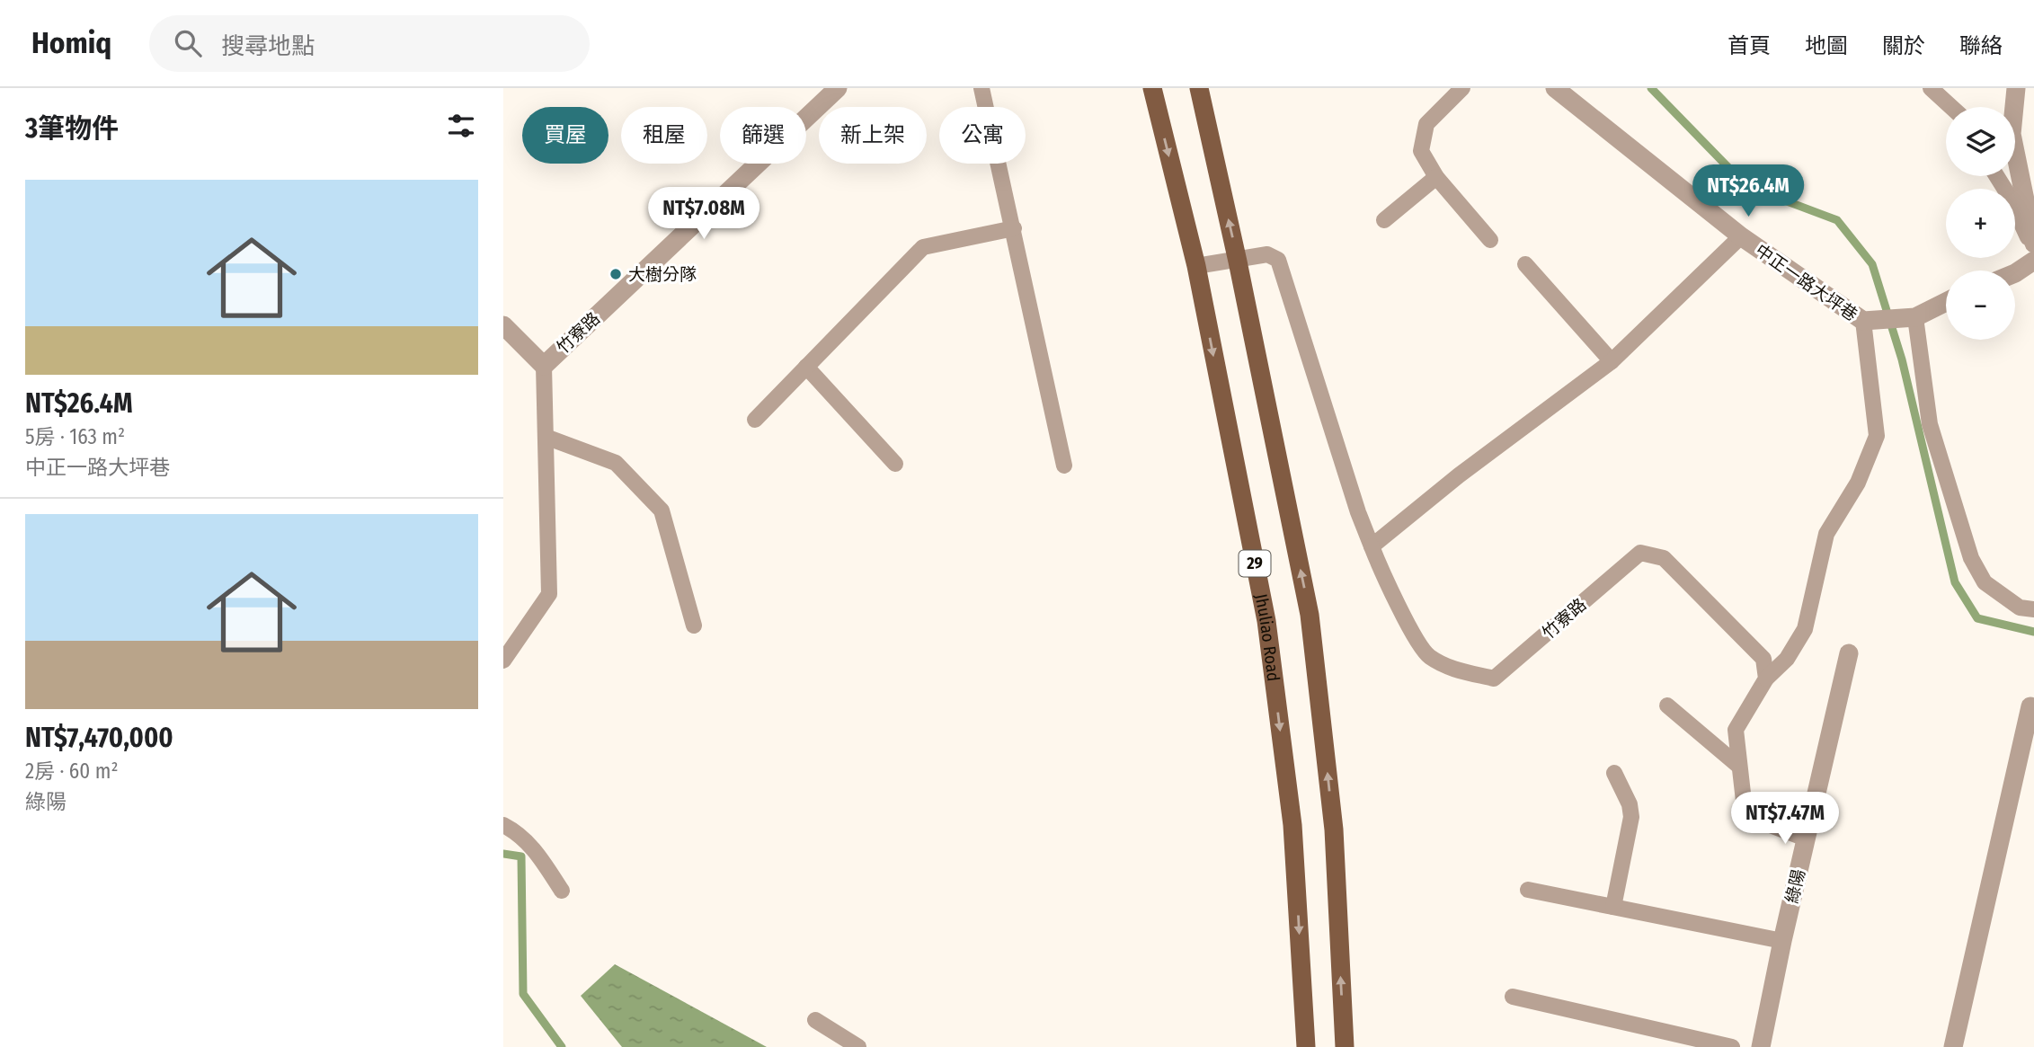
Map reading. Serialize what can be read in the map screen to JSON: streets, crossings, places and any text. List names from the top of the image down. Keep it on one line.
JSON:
{"streets":{"main road":["29","Jhuliao Road"],"street":["中正一路大坪巷","竹寮路","綠陽"]},"crossings":[["竹寮路","29"],["竹寮路","Jhuliao Road"]],"places":["大樹分隊"],"page":{"header":"Homiq","search":"搜尋地點","nav":["首頁","地圖","關於","聯絡"],"heading":"3筆物件","map_buttons":["+","−"],"chip":["買屋","租屋","篩選","新上架","公寓"],"list":[{"name":"NT$26.4M","note":"5房 · 163 m² · 中正一路大坪巷"},{"name":"NT$7,470,000","note":"2房 · 60 m² · 綠陽"}],"price":["NT$26.4M","NT$7.08M","NT$7.47M"]}}
